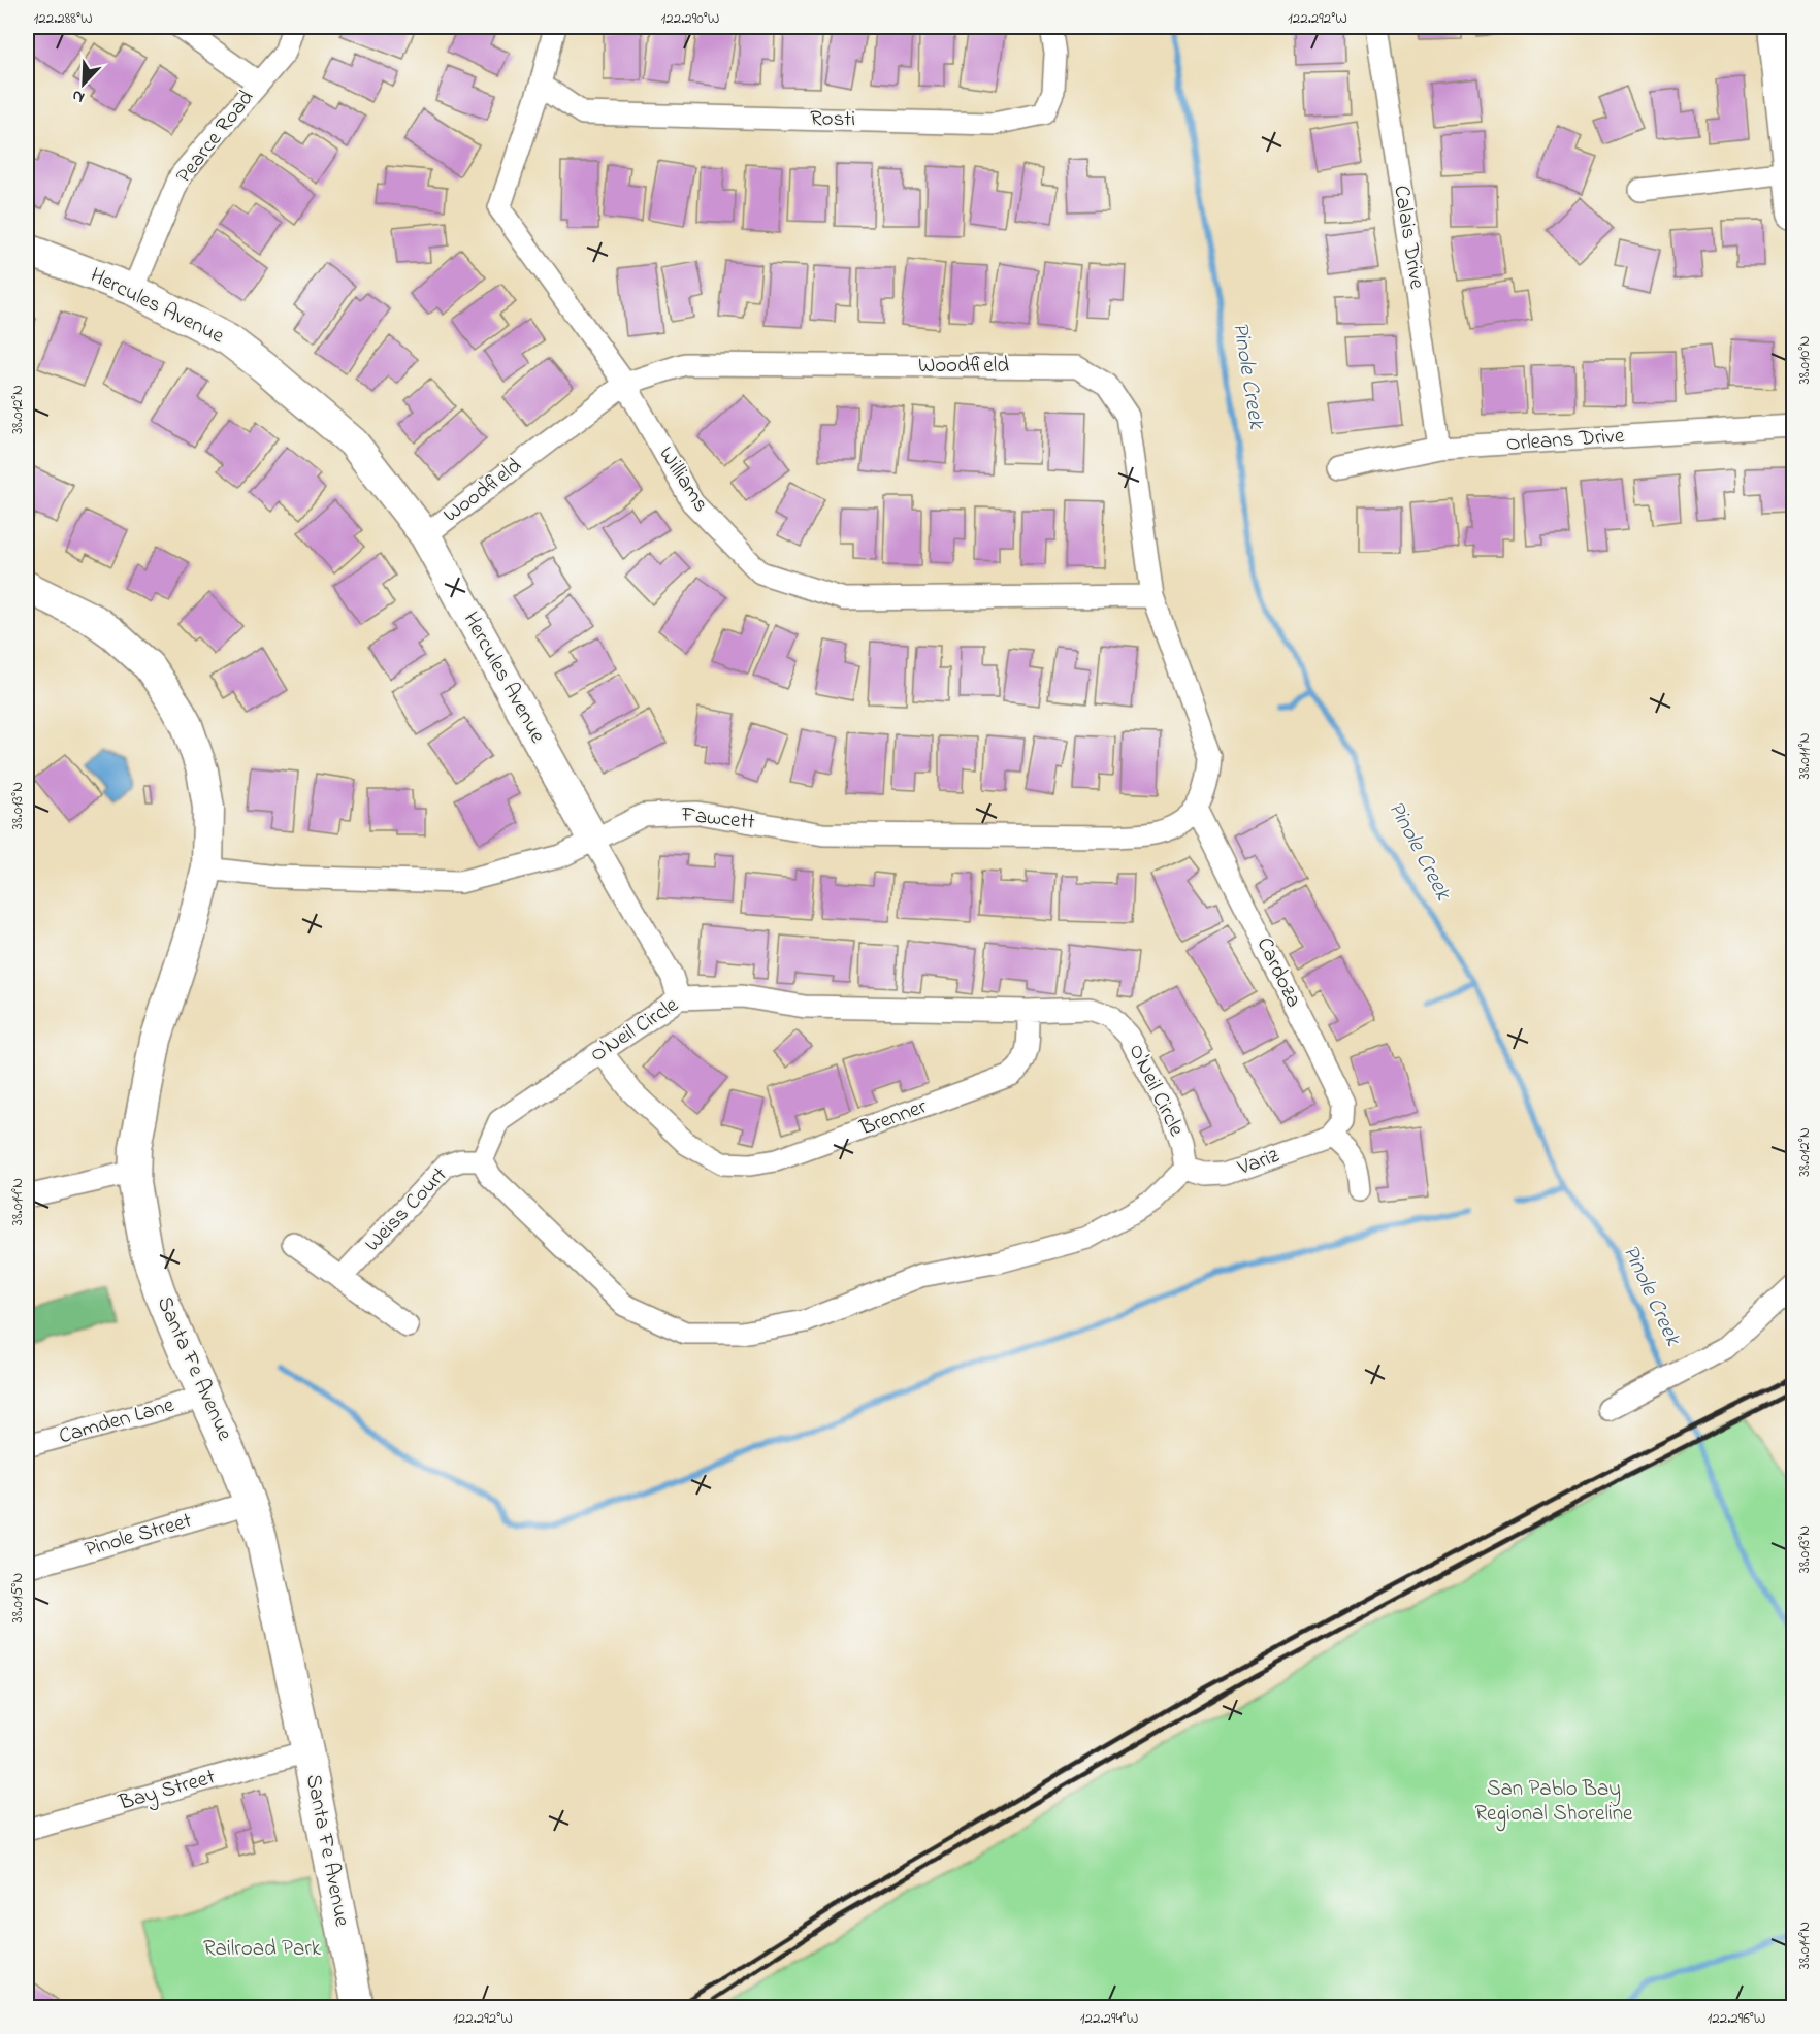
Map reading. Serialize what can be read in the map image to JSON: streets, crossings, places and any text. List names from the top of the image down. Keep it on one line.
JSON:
{"streets":{"street":["Rosti","Pearce Road","Calais Drive","Hercules Avenue","Woodfield","Orleans Drive","Williams","Fawcett","Cardoza","O'Neil Circle","Brenner","Variz","Weiss Court","Santa Fe Avenue","Camden Lane","Pinole Street","Bay Street"]},"crossings":[["Rosti","Williams"],["Pearce Road","Hercules Avenue"],["Calais Drive","Orleans Drive"],["Hercules Avenue","Woodfield"],["Hercules Avenue","Fawcett"],["Hercules Avenue","O'Neil Circle"],["Woodfield","Williams"],["Woodfield","Fawcett"],["Woodfield","Cardoza"],["Fawcett","Cardoza"],["Fawcett","Santa Fe Avenue"],["Cardoza","Variz"],["O'Neil Circle","Brenner"],["O'Neil Circle","Variz"],["O'Neil Circle","Weiss Court"],["Santa Fe Avenue","Camden Lane"],["Santa Fe Avenue","Pinole Street"],["Santa Fe Avenue","Bay Street"]],"water":["Pinole Creek"],"parks":["San Pablo Bay Regional Shoreline","Railroad Park"],"north":"bottom left","coordinates":["122.288°W","122.290°W","122.292°W","38.010°N","38.012°N","38.011°N","38.013°N","38.014°N","38.015°N","122.294°W","122.296°W"]}
